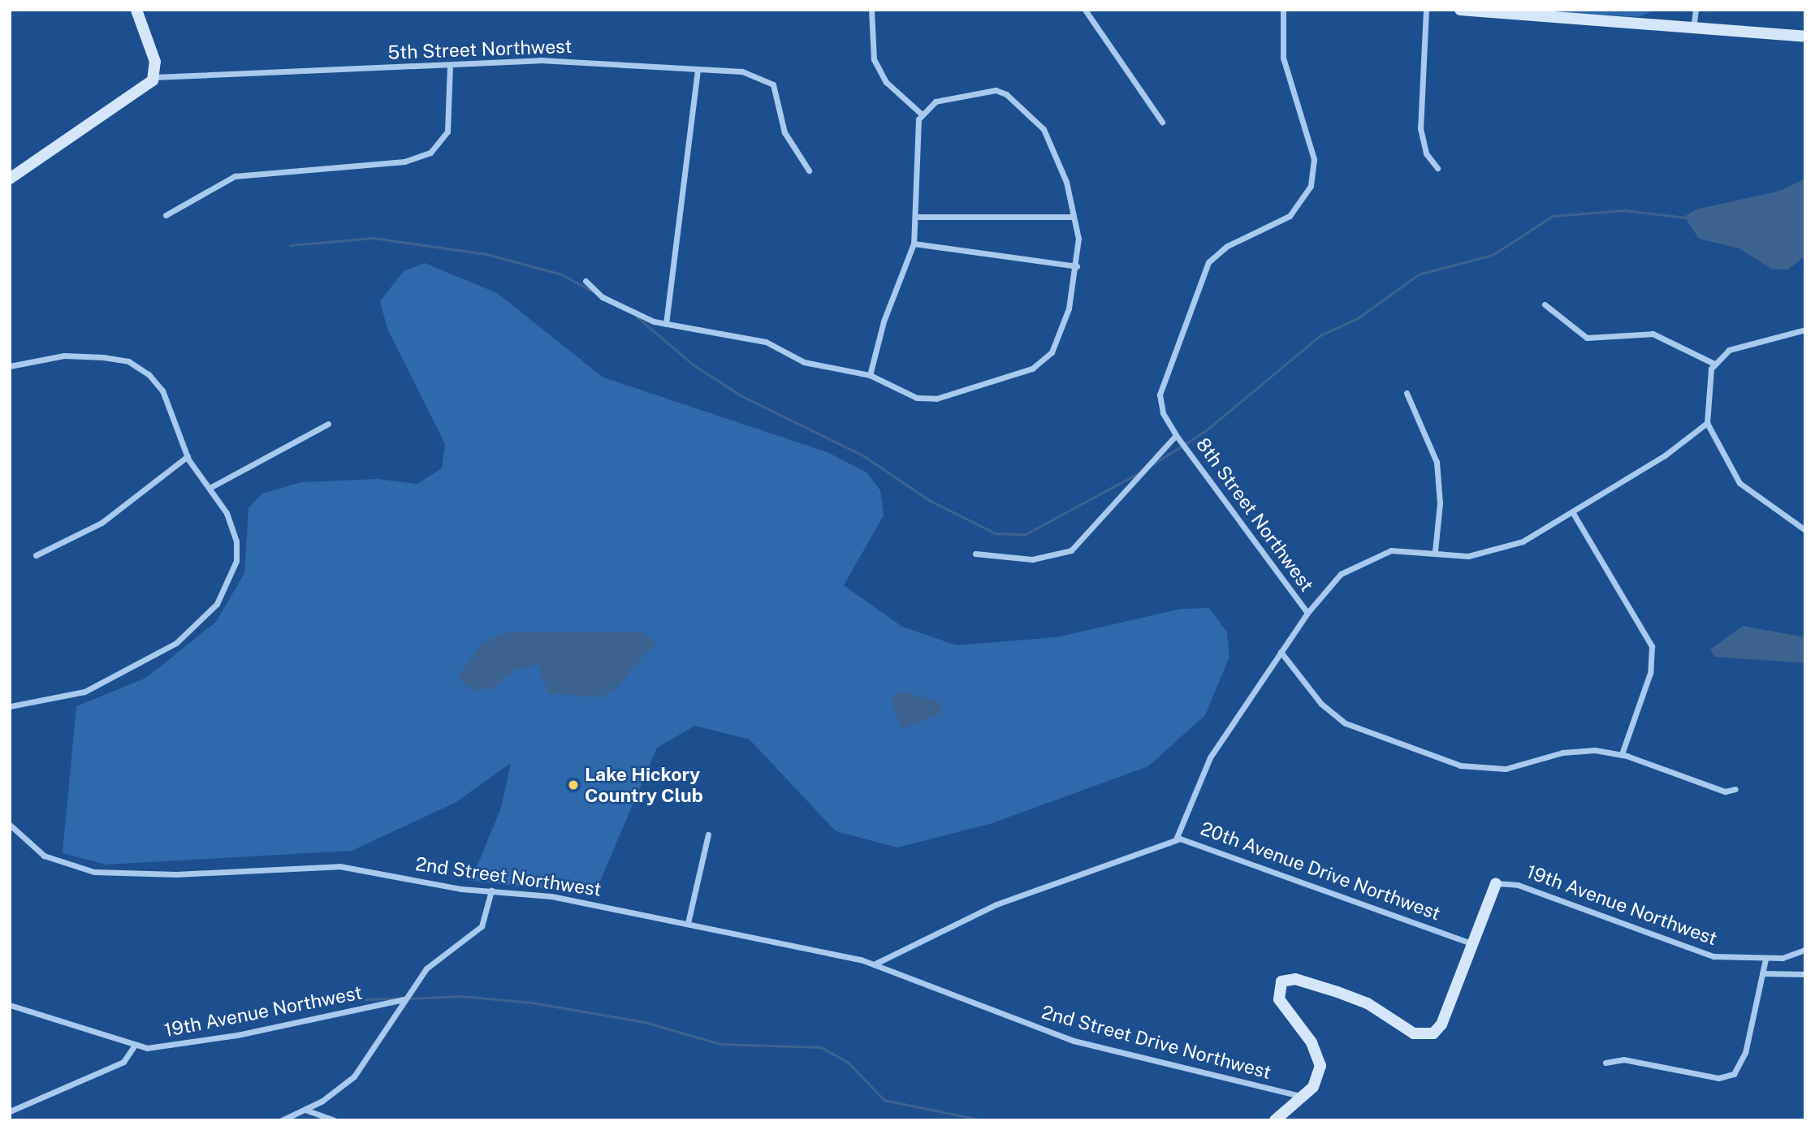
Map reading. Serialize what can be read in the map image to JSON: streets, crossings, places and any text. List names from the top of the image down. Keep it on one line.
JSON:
{"streets":{"street":["5th Street Northwest","8th Street Northwest","20th Avenue Drive Northwest","2nd Street Northwest","19th Avenue Northwest","2nd Street Drive Northwest"]},"crossings":[["20th Avenue Drive Northwest","2nd Street Northwest"],["20th Avenue Drive Northwest","2nd Street Drive Northwest"],["2nd Street Northwest","2nd Street Drive Northwest"]],"places":["Lake Hickory Country Club"]}
